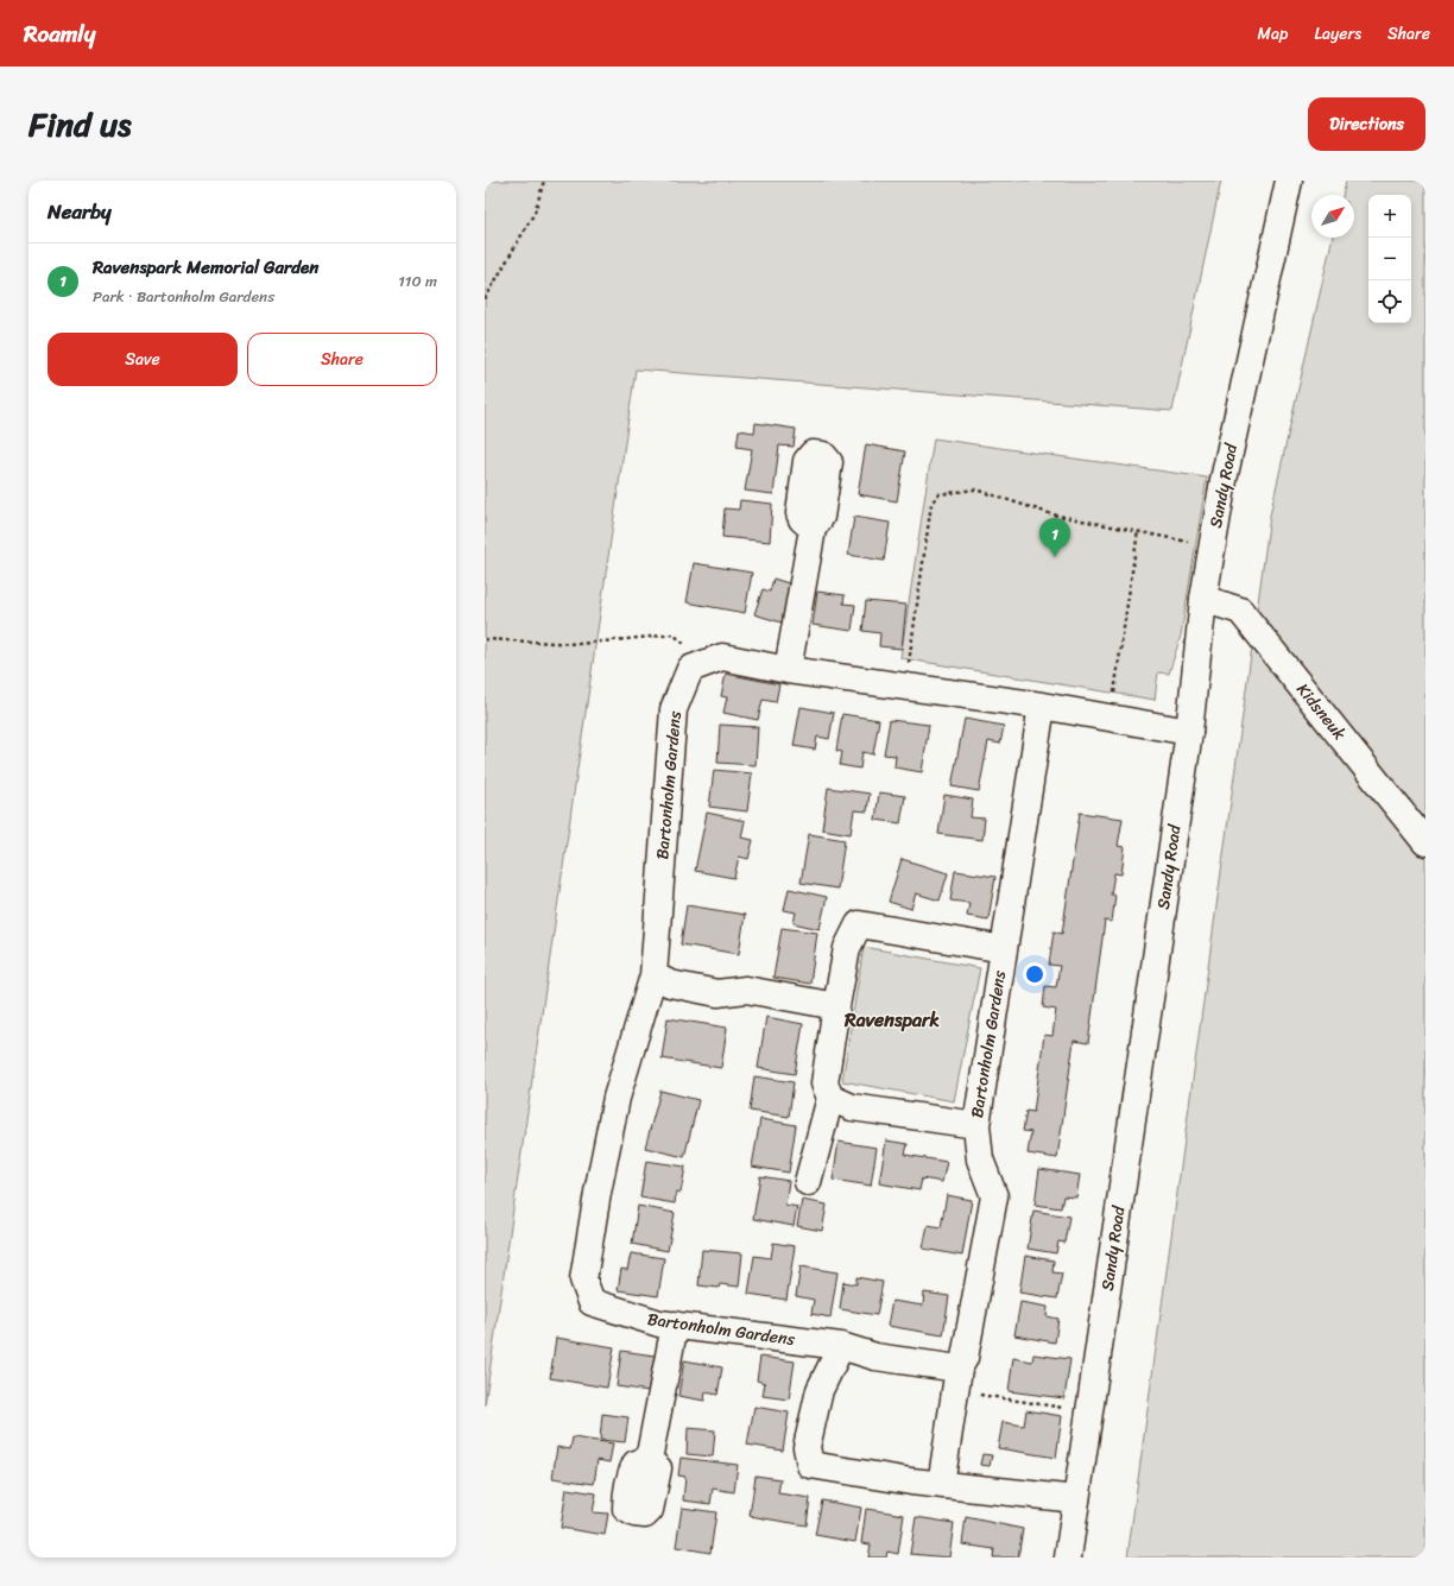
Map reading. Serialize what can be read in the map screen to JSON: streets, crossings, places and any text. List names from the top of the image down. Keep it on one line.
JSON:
{"streets":{"street":["Sandy Road","Kidsneuk","Bartonholm Gardens"]},"crossings":[["Sandy Road","Kidsneuk"],["Sandy Road","Bartonholm Gardens"]],"districts":["Ravenspark"],"north":"top right","page":{"header":"Roamly","nav":["Map","Layers","Share"],"title":"Find us","buttons":["Directions",["Save","Share"]],"heading":"Nearby","map_buttons":["+","−"],"list":[{"mark":"1","name":"Ravenspark Memorial Garden","note":"Park · Bartonholm Gardens","value":"110 m"}],"pins":"1"}}
